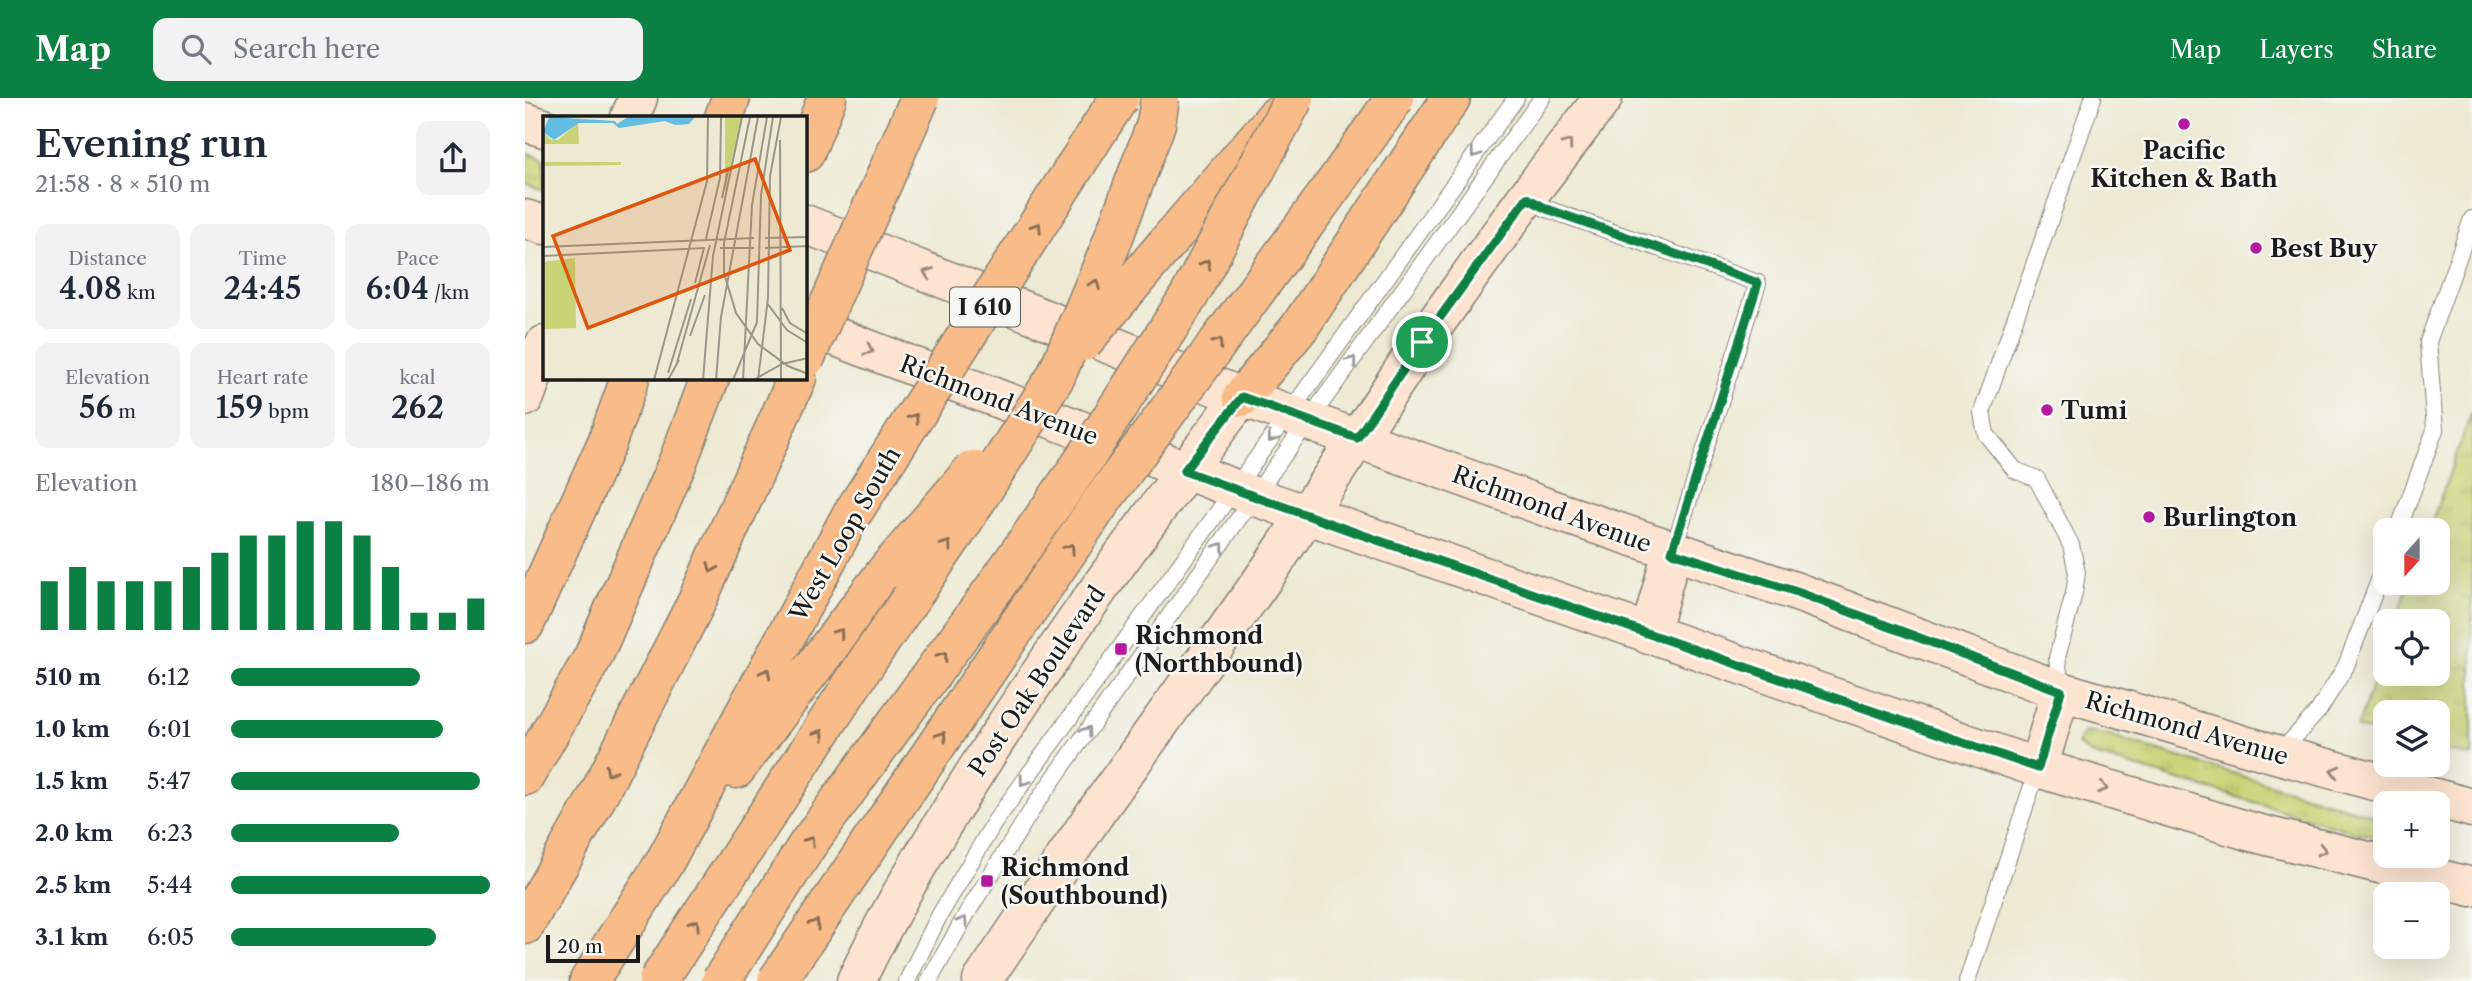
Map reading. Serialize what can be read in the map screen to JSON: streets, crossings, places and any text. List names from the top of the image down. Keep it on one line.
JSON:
{"streets":{"highway":["I 610","West Loop South"],"main road":["Richmond Avenue","Post Oak Boulevard"]},"crossings":[["Richmond Avenue","Post Oak Boulevard"]],"places":{"other":["Pacific Kitchen & Bath","Best Buy","Tumi","Burlington"],"transit":["Richmond (Northbound)","Richmond (Southbound)"]},"scale_bar":"20 m","north":"bottom","page":{"header":"Map","search":"Search here","nav":["Map","Layers","Share"],"heading":["Evening run","21:58 · 8 × 510 m"],"stats":[["Distance","4.08 km"],["Time","24:45"],["Pace","6:04 /km"],["Elevation","56 m"],["Heart rate","159 bpm"],["kcal","262"]],"chart":["Elevation","180–186 m"],"map_buttons":["+","−"],"list":[{"name":"510 m","note":"6:12"},{"name":"1.0 km","note":"6:01"},{"name":"1.5 km","note":"5:47"},{"name":"2.0 km","note":"6:23"},{"name":"2.5 km","note":"5:44"},{"name":"3.1 km","note":"6:05"}],"scale":"20 m"}}
